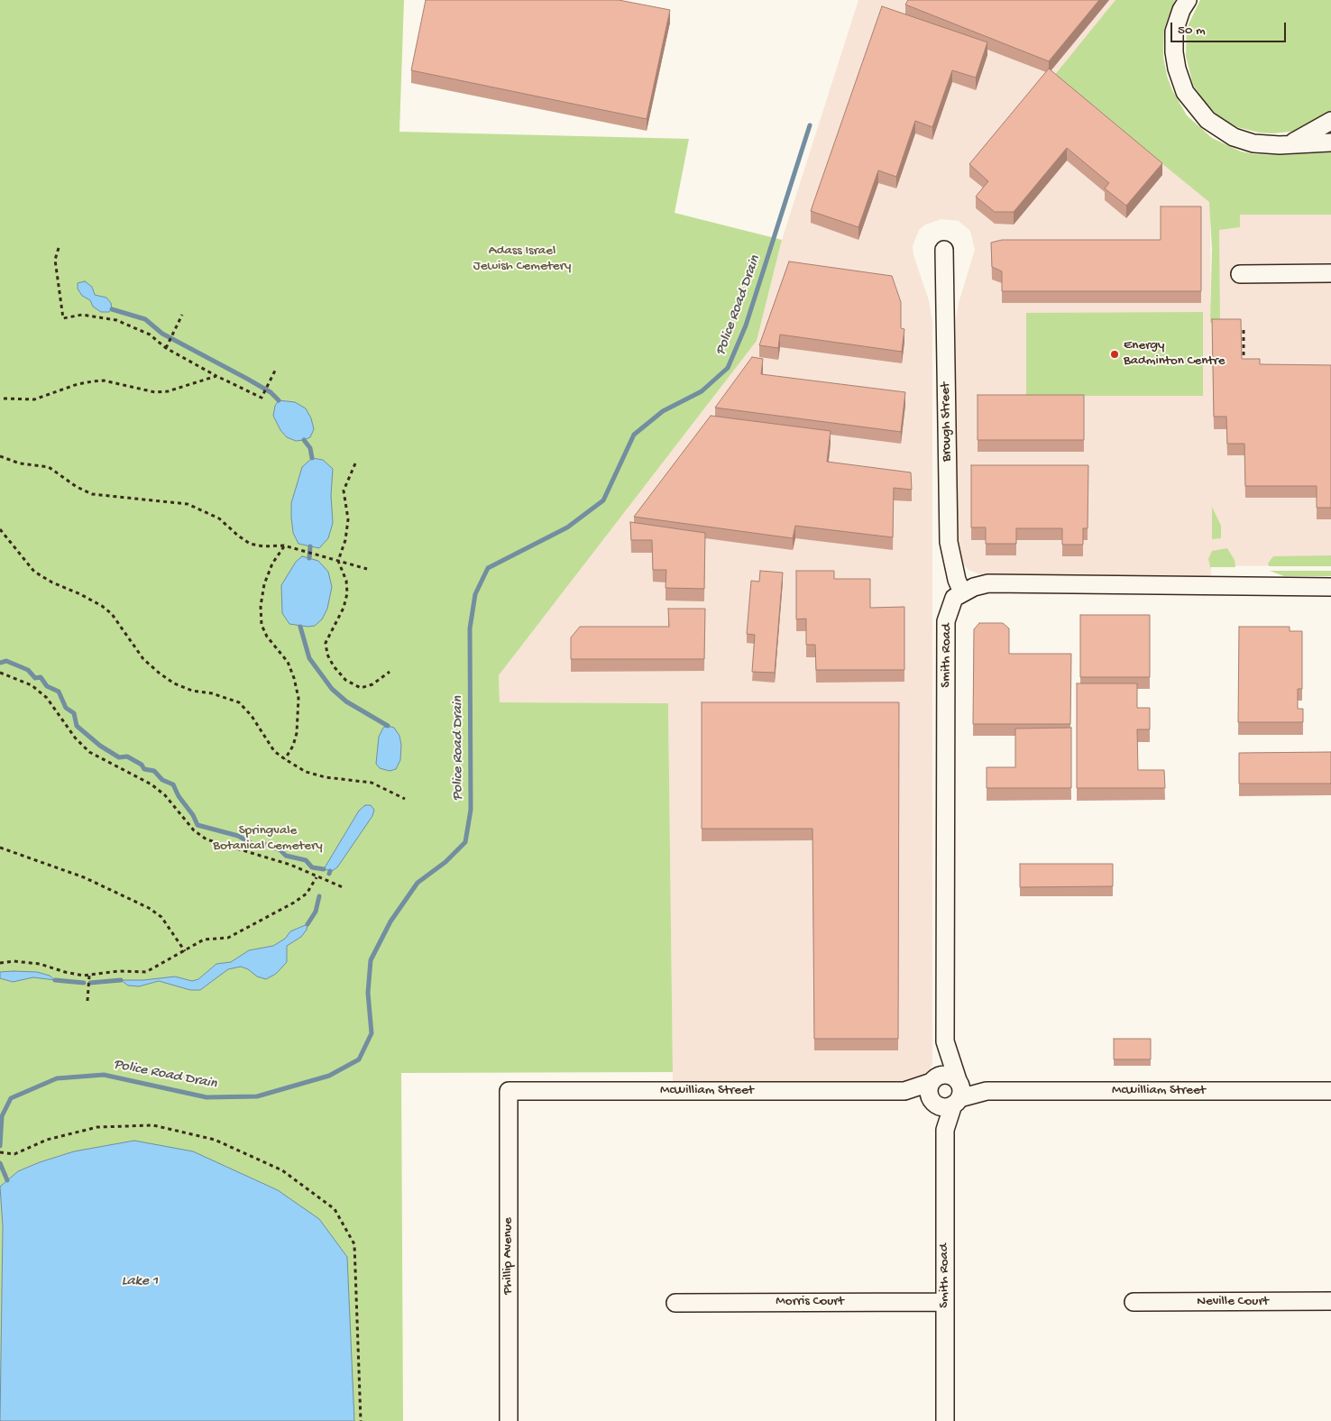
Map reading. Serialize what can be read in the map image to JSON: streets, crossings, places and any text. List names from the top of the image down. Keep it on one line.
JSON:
{"streets":{"street":["Brough Street","Smith Road","McWilliam Street","Phillip Avenue","Morris Court","Neville Court"]},"crossings":[["Brough Street","Smith Road"],["Smith Road","McWilliam Street"],["Smith Road","Morris Court"],["McWilliam Street","Phillip Avenue"]],"water":["Police Road Drain","Lake 1"],"parks":["Adass Israel Jewish Cemetery","Springvale Botanical Cemetery"],"places":["Energy Badminton Centre"],"scale_bar":"50 m"}
